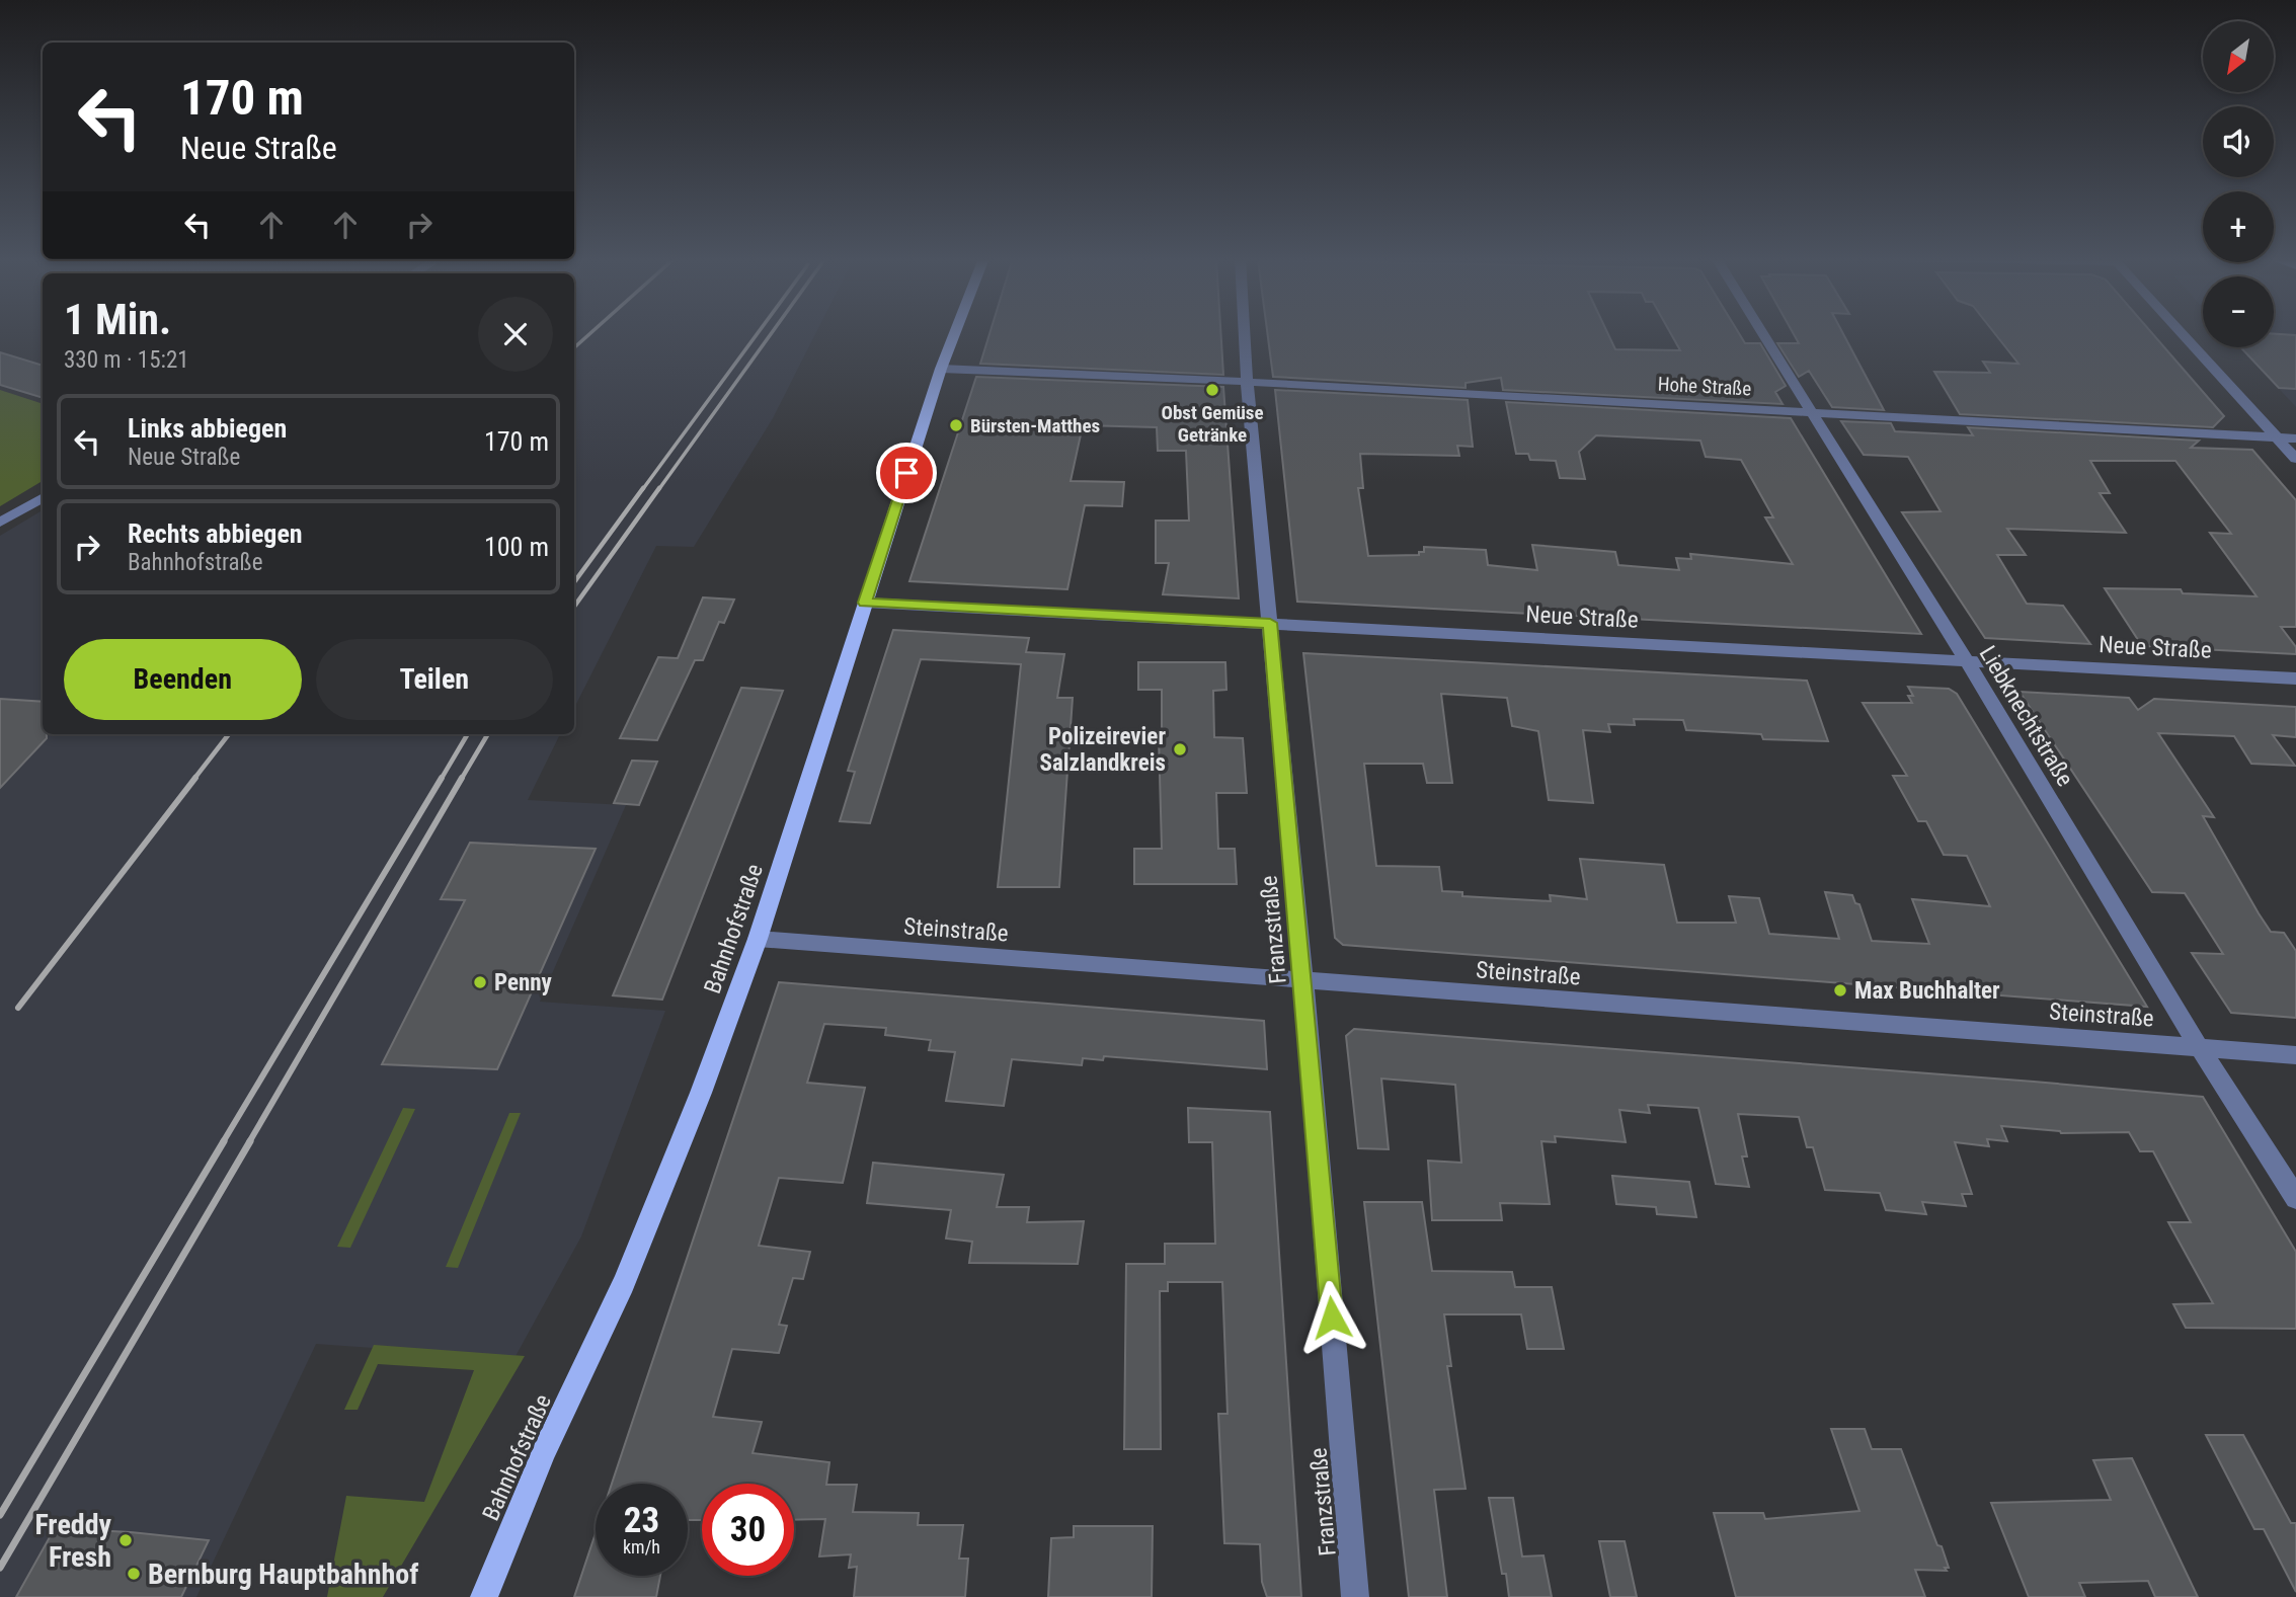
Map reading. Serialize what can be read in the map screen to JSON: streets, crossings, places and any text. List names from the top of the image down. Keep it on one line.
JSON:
{"streets":{"main road":["Bahnhofstraße"],"street":["Hohe Straße","Neue Straße","Liebknechtstraße","Steinstraße","Franzstraße"]},"crossings":[["Hohe Straße","Liebknechtstraße"],["Hohe Straße","Bahnhofstraße"],["Hohe Straße","Franzstraße"],["Neue Straße","Liebknechtstraße"],["Neue Straße","Bahnhofstraße"],["Neue Straße","Franzstraße"],["Liebknechtstraße","Steinstraße"],["Bahnhofstraße","Steinstraße"],["Steinstraße","Franzstraße"]],"places":["Obst Gemüse Getränke","Bürsten-Matthes","Polizeirevier Salzlandkreis","Penny","Max Buchhalter","Freddy Fresh","Bernburg Hauptbahnhof"],"north":"bottom left","page":{"map_buttons":["+","−"],"turn":["170 m","Neue Straße"],"heading":["1 Min.","330 m · 15:21"],"list":[{"name":"Links abbiegen","note":"Neue Straße","value":"170 m"},{"name":"Rechts abbiegen","note":"Bahnhofstraße","value":"100 m"}],"buttons":["Beenden","Teilen"],"speed":"23 km/h","limit":"30"}}
